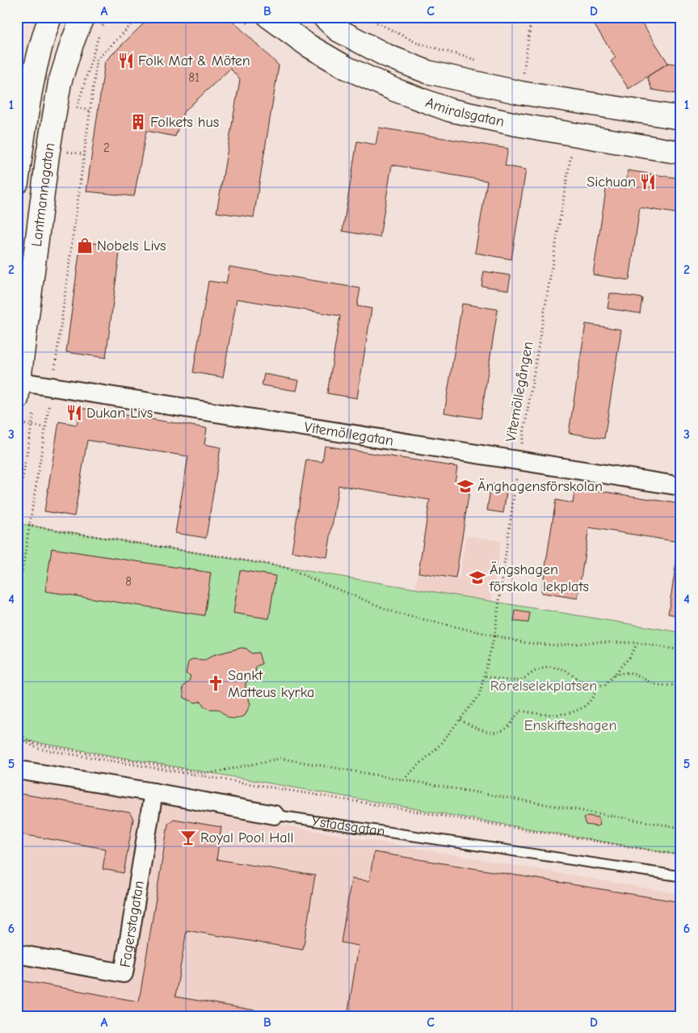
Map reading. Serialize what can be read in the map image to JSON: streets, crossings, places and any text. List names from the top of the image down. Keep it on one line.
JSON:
{"streets":{"main road":["Amiralsgatan","Lantmannagatan"],"street":["Vitemöllegatan","Ystadsgatan","Fagerstagatan"],"path":["Vitemöllegången"]},"crossings":[["Lantmannagatan","Vitemöllegatan"],["Vitemöllegången","Vitemöllegatan"],["Ystadsgatan","Fagerstagatan"]],"parks":["Rörelselekplatsen","Enskifteshagen"],"places":{"restaurant":["Folk Mat & Möten","Sichuan","Dukan Livs"],"building":["Folkets hus"],"shop":["Nobels Livs"],"school or university":["Änghagensförskolan","Ängshagen förskola lekplats"],"church":["Sankt Matteus kyrka"],"bar":["Royal Pool Hall"]},"house_numbers":["81","2","8"],"grid":{"columns":["A","B","C","D"],"rows":["1","2","3","4","5","6"]}}
